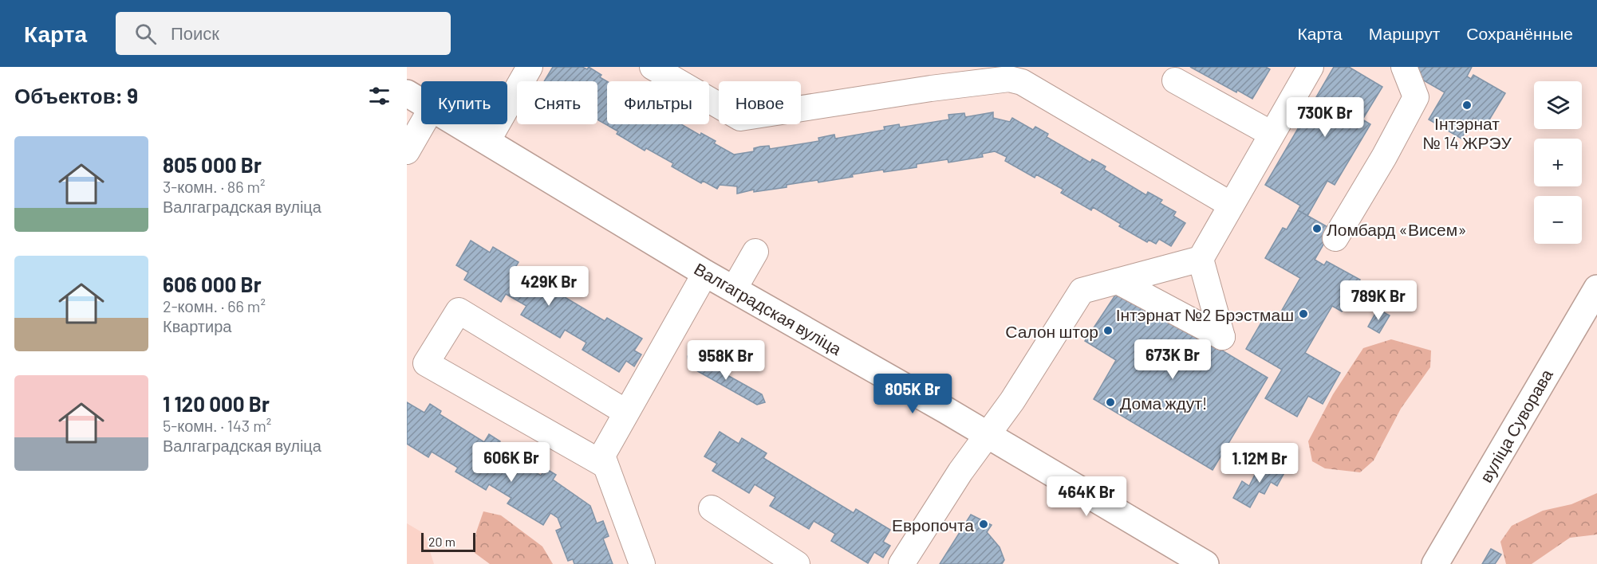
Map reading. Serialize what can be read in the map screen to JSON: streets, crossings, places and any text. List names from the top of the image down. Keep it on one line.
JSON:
{"streets":{"main road":["Валгаградская вуліца","вуліца Суворава"]},"places":["Інтэрнат № 14 ЖРЭУ","Ломбард «Висем»","Інтэрнат №2 Брэстмаш","Салон штор","Дома ждут!","Европочта"],"scale_bar":"20 m","page":{"header":"Карта","search":"Поиск","nav":["Карта","Маршрут","Сохранённые"],"heading":"Объектов: 9","map_buttons":["+","−"],"chip":["Купить","Снять","Фильтры","Новое"],"price":["730K Br","429K Br","789K Br","673K Br","958K Br","805K Br","606K Br","1.12M Br","464K Br"],"list":[{"name":"805 000 Br","note":"3-комн. · 86 m² · Валгаградская вуліца"},{"name":"606 000 Br","note":"2-комн. · 66 m² · Квартира"},{"name":"1 120 000 Br","note":"5-комн. · 143 m² · Валгаградская вуліца"}],"scale":"20 m"}}
